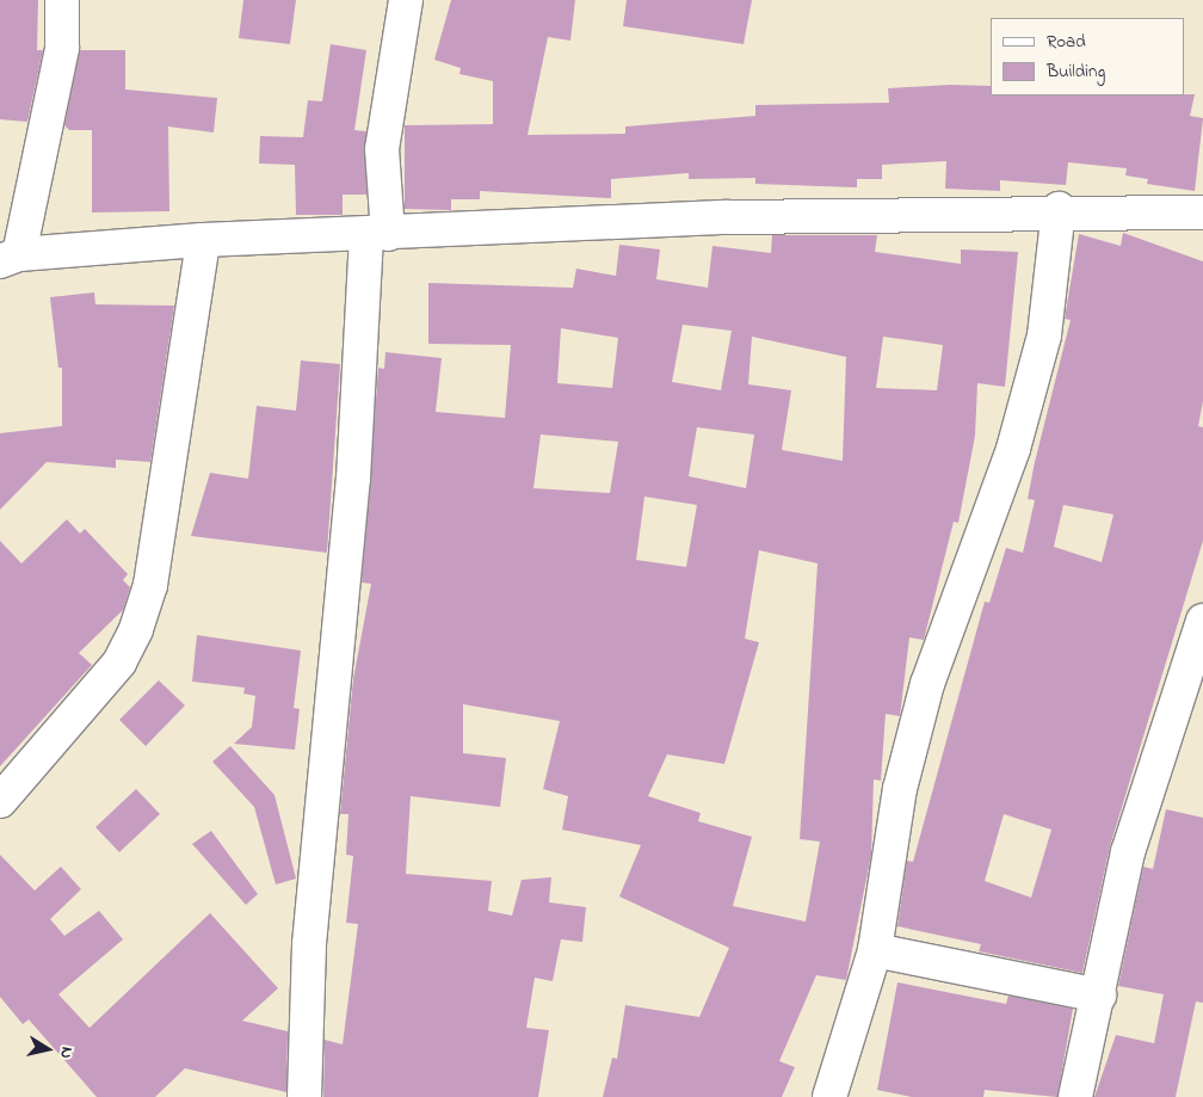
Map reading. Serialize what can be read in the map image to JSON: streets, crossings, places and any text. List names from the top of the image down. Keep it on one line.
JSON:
{"legend":["Road","Building"],"north":"right"}
